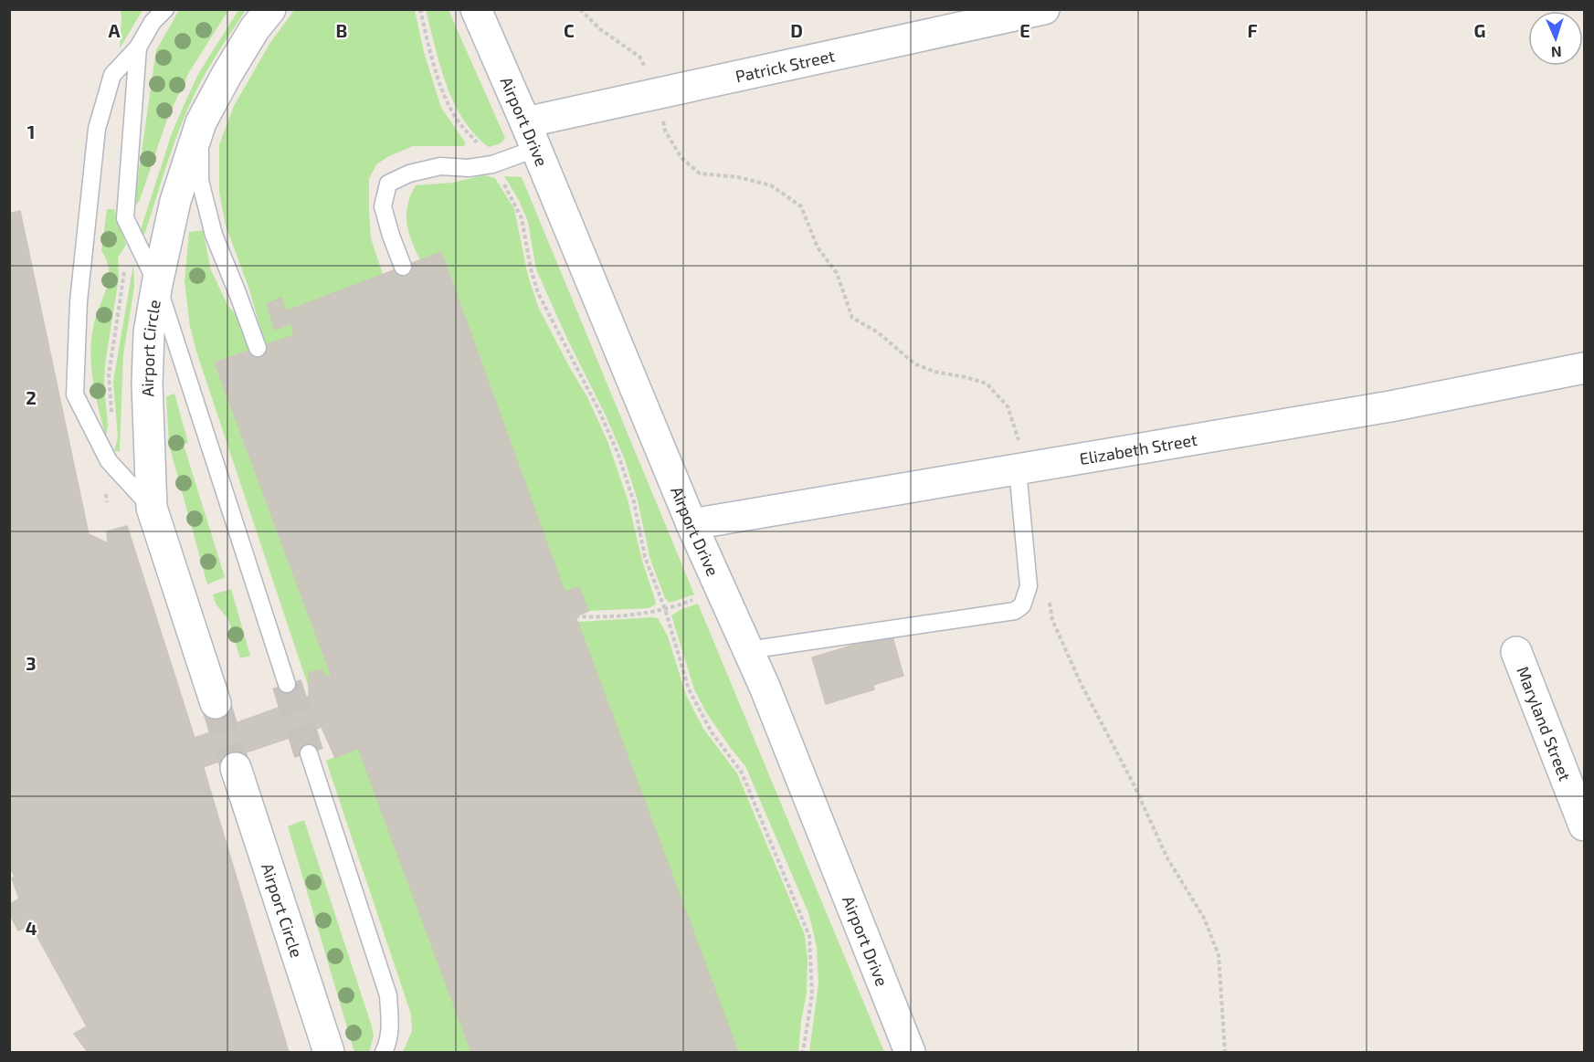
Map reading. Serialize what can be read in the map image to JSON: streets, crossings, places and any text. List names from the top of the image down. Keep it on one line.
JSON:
{"streets":{"street":["Patrick Street","Airport Drive","Airport Circle","Elizabeth Street","Maryland Street"]},"crossings":[["Patrick Street","Airport Drive"],["Airport Drive","Elizabeth Street"]],"north":"bottom","grid":{"columns":["A","B","C","D","E","F","G"],"rows":["1","2","3","4"]}}
